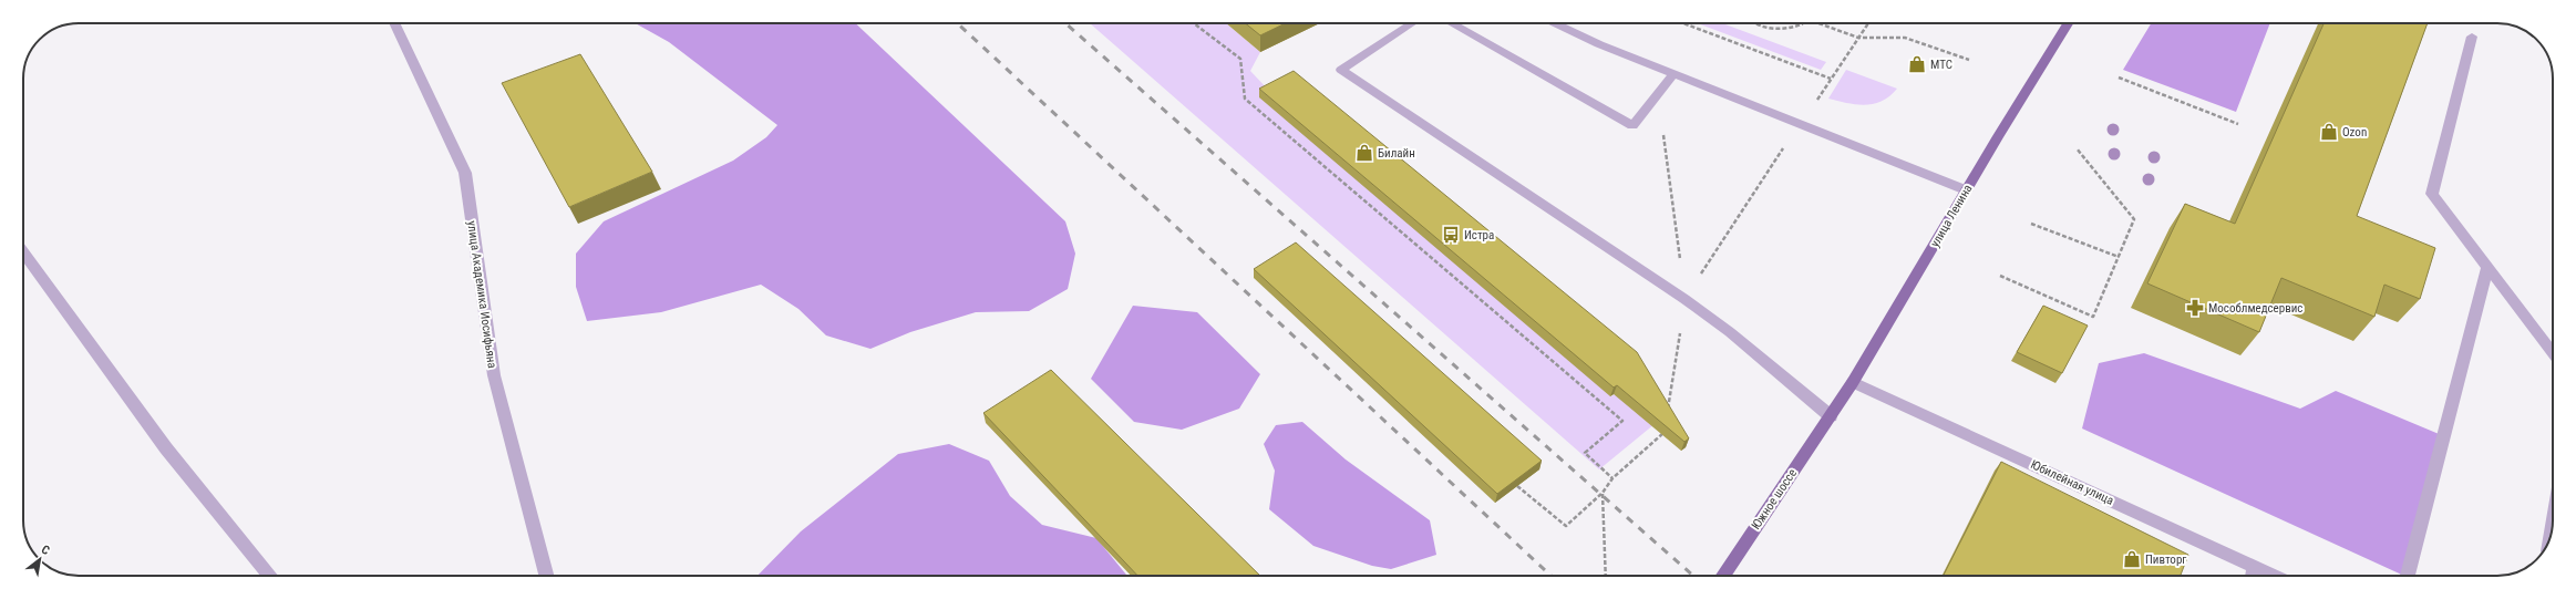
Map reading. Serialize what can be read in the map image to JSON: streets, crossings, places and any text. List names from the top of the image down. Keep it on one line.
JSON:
{"streets":{"main road":["улица Ленина","Южное шоссе"],"street":["улица Академика Иосифьяна","Юбилейная улица"]},"crossings":[["улица Ленина","Юбилейная улица"],["улица Ленина","Южное шоссе"]],"places":{"shop":["МТС","Ozon","Билайн","Пивторг"],"bus stop":["Истра"],"pharmacy":["Мособлмедсервис"]},"north":"top right"}
